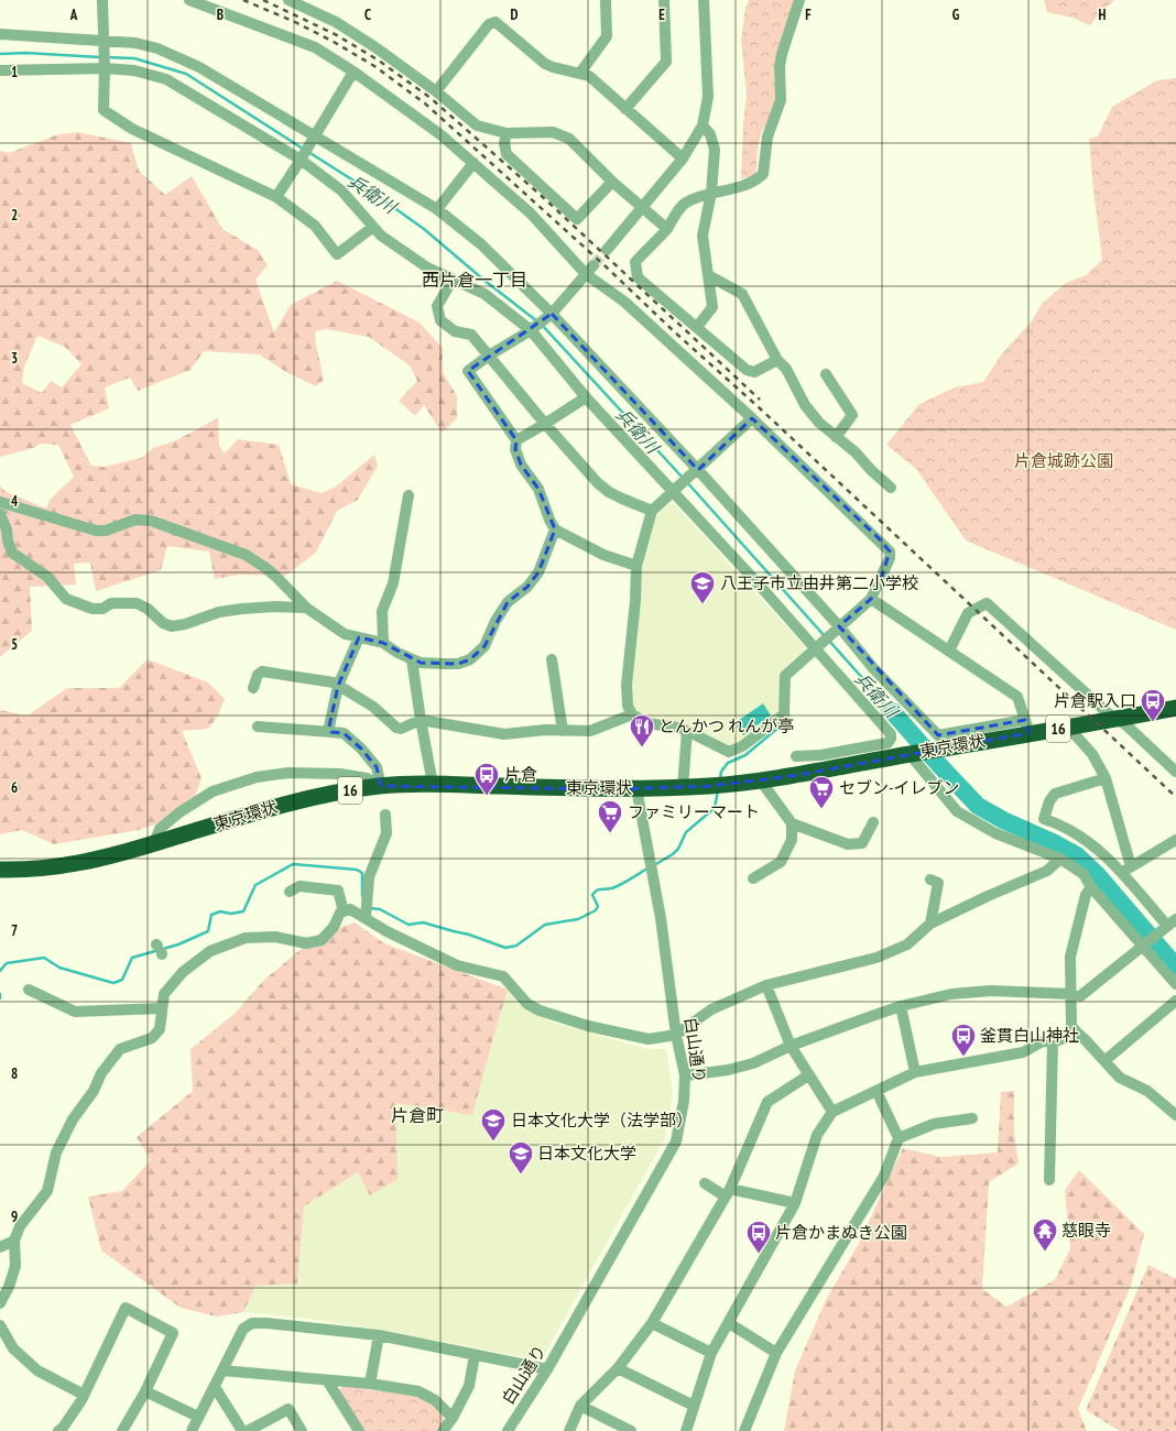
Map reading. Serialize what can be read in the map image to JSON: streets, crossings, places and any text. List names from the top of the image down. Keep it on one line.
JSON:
{"streets":{"highway":["16","東京環状"],"street":["白山通り"]},"crossings":[["東京環状","白山通り"]],"districts":["西片倉一丁目","片倉町"],"water":["兵衛川"],"parks":["片倉城跡公園"],"places":{"school or university":["八王子市立由井第二小学校","日本文化大学（法学部）","日本文化大学"],"bus stop":["片倉駅入口","片倉","釜貫白山神社","片倉かまぬき公園"],"restaurant":["とんかつ れんが亭"],"supermarket":["セブン-イレブン","ファミリーマート"],"temple":["慈眼寺"]},"grid":{"columns":["A","B","C","D","E","F","G","H"],"rows":["1","2","3","4","5","6","7","8","9"]}}
